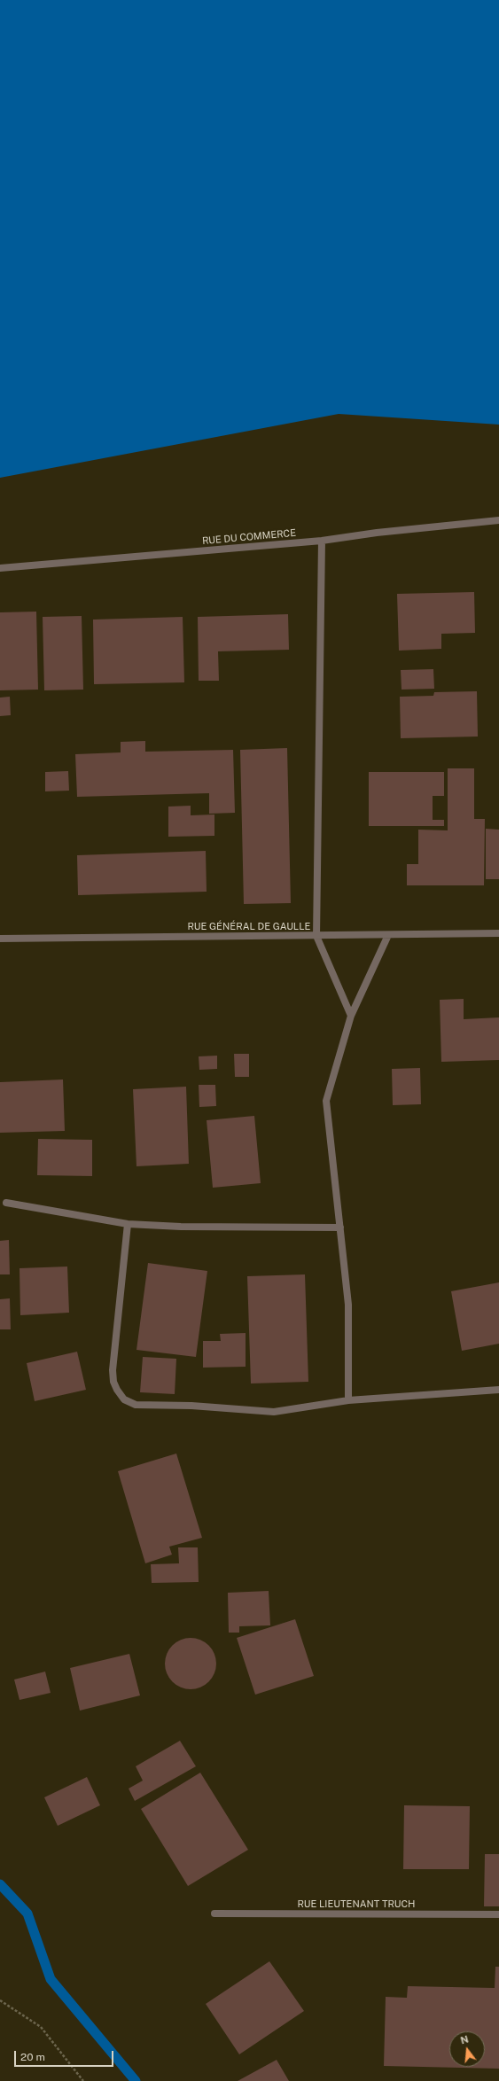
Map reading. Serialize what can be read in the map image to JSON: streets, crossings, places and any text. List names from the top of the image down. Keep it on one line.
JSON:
{"streets":{"street":["RUE DU COMMERCE","RUE GÉNÉRAL DE GAULLE","RUE LIEUTENANT TRUCH"]},"scale_bar":"20 m","north":"top"}
